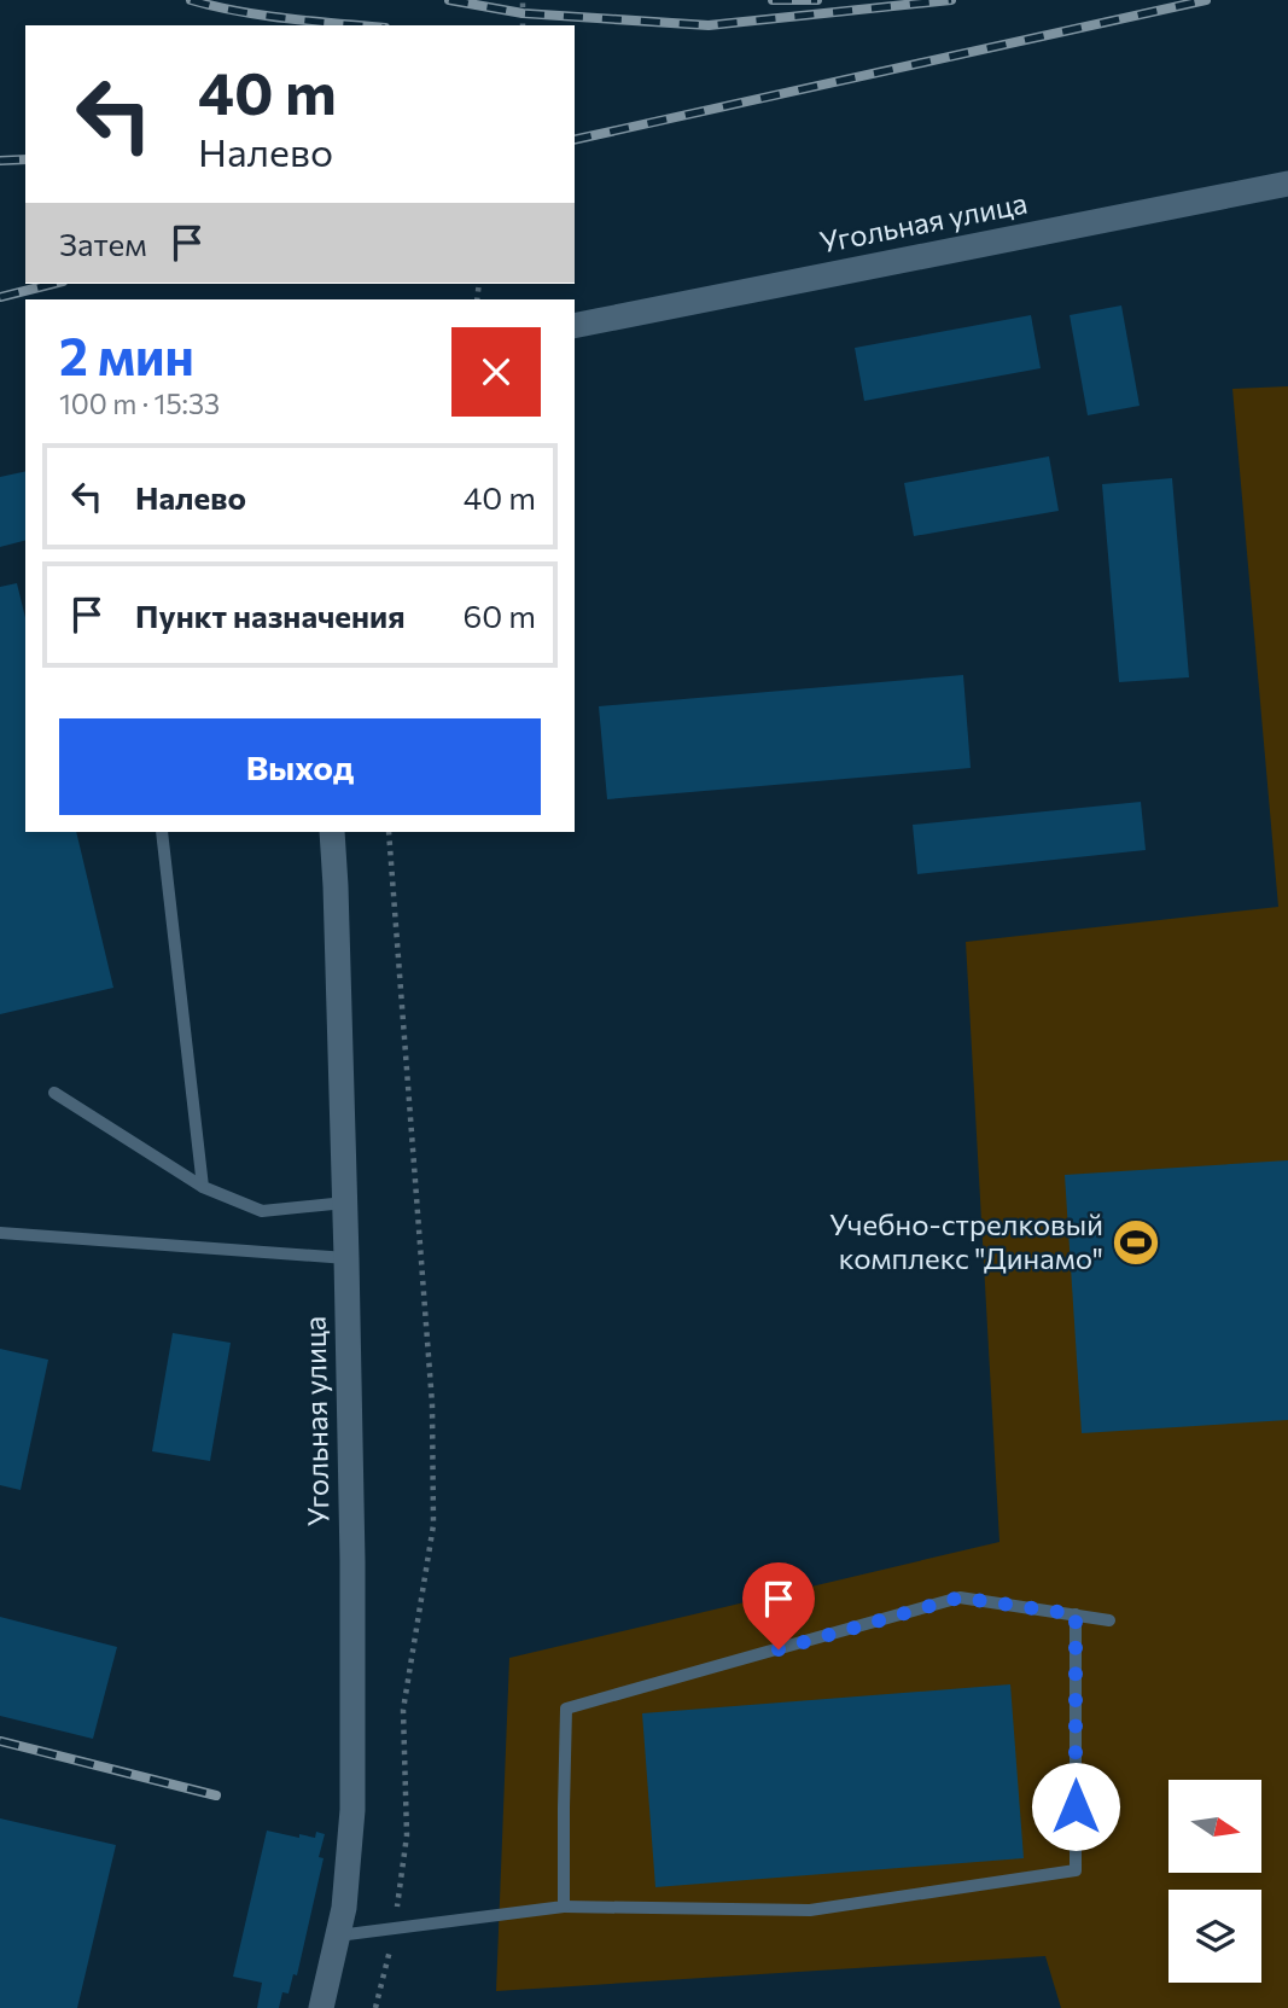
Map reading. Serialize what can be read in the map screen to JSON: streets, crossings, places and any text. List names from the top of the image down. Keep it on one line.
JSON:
{"streets":{"street":["Угольная улица"]},"places":{"sports":["Учебно-стрелковый комплекс \"Динамо\""]},"north":"right","page":{"turn":["40 m","Налево"],"then":"Затем","heading":["2 мин","100 m · 15:33"],"list":[{"name":"Налево","value":"40 m"},{"name":"Пункт назначения","value":"60 m"}],"buttons":"Выход"}}
